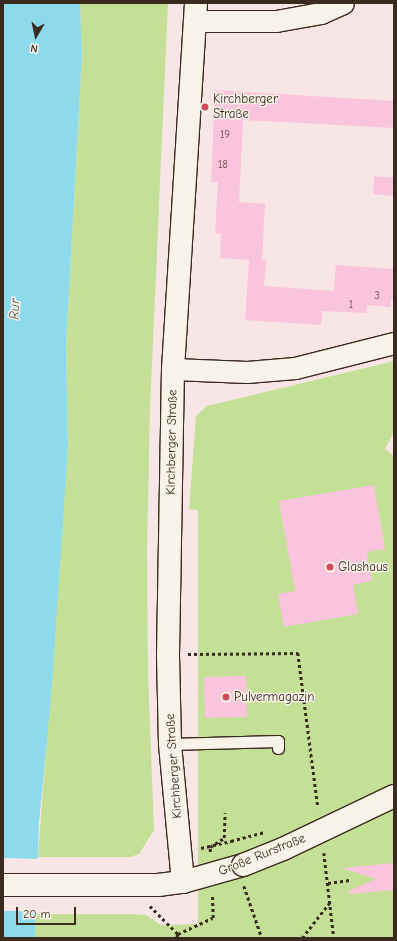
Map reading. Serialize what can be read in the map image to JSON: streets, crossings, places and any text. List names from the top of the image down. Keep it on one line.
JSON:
{"streets":{"main road":["Kirchberger Straße","Große Rurstraße"]},"crossings":[["Kirchberger Straße","Große Rurstraße"]],"water":["Rur"],"places":["Kirchberger Straße","Glashaus","Pulvermagazin"],"house_numbers":["19","18","3","1"],"scale_bar":"20 m","north":"bottom"}
